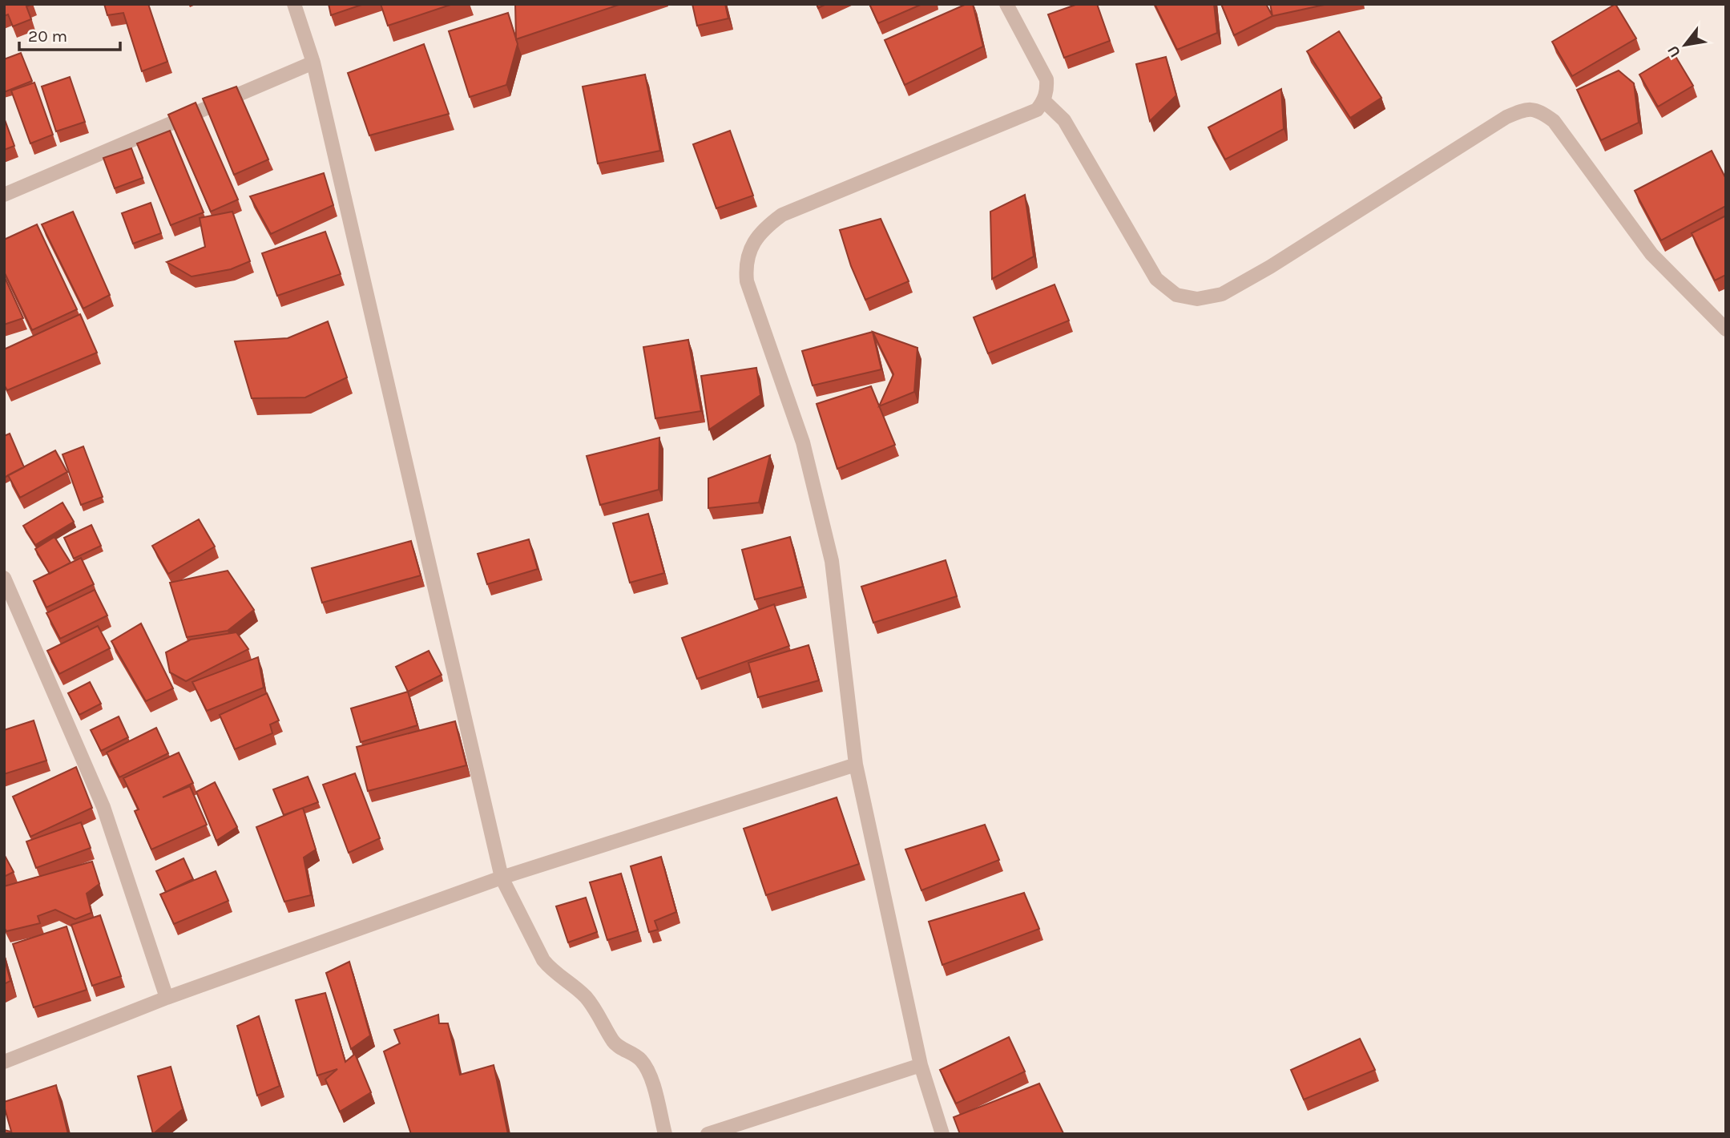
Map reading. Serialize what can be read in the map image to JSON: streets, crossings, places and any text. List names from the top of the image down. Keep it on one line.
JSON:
{"scale_bar":"20 m","north":"bottom left"}
